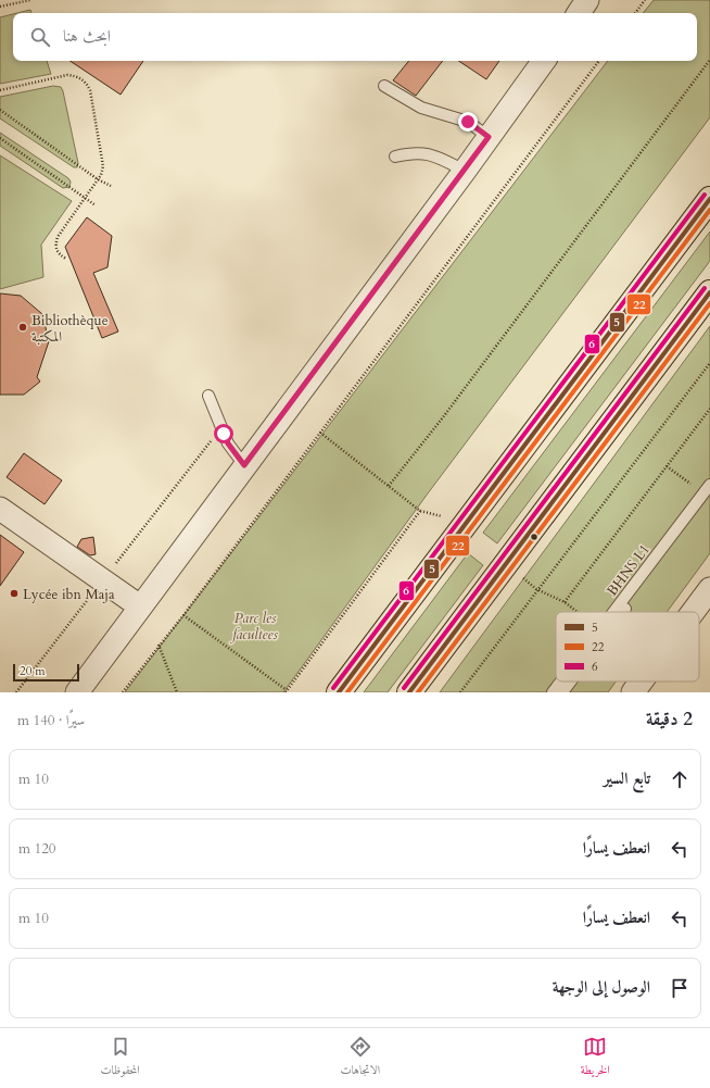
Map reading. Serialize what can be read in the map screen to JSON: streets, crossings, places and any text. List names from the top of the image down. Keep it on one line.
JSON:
{"streets":{"lane":["BHNS L1"]},"parks":["Parc les facultees"],"places":["Bibliothèque المكتبة","Lycée ibn Maja"],"lines":["transit line 6","transit line 5","transit line 22"],"legend":["5","22","6"],"scale_bar":"20 m","page":{"search":"ابحث هنا","scale":"20 m","heading":["2 دقيقة","سيرًا · 140 m"],"list":[["تابع السير","10 m"],["انعطف يسارًا","120 m"],["انعطف يسارًا","10 m"],"الوصول إلى الوجهة"],"nav":["الخريطة","الاتجاهات","المحفوظات"]}}
